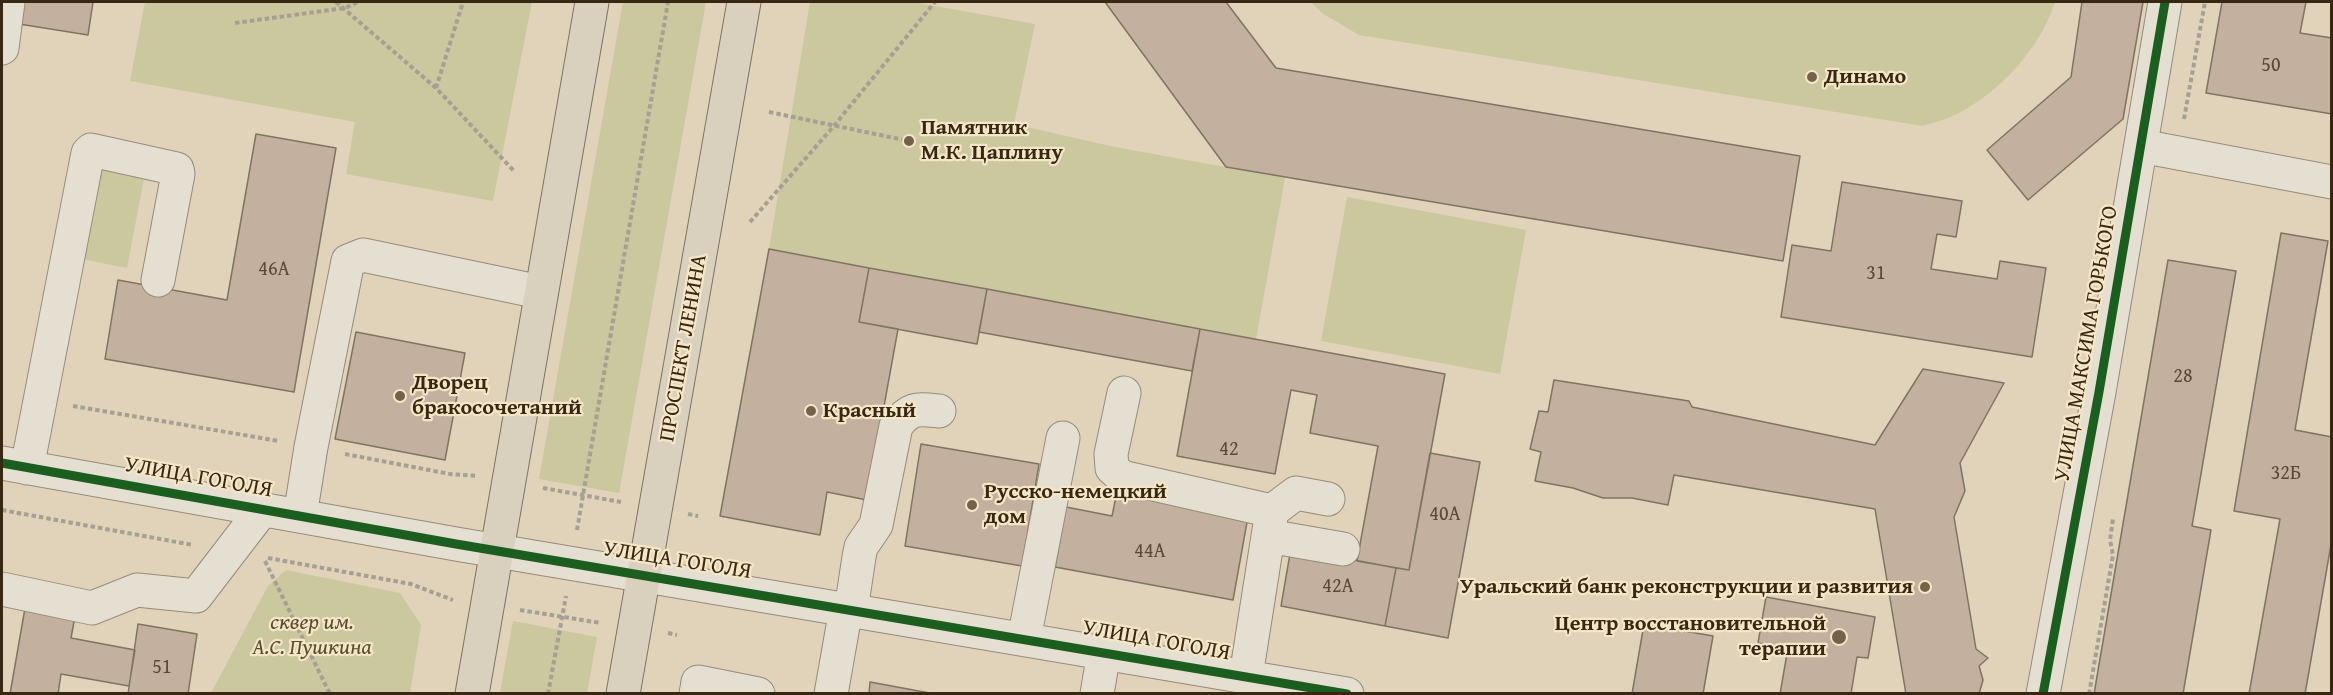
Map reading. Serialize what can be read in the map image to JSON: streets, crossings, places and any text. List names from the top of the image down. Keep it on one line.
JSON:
{"streets":{"main road":["ПРОСПЕКТ ЛЕНИНА"],"street":["УЛИЦА МАКСИМА ГОРЬКОГО","УЛИЦА ГОГОЛЯ"]},"crossings":[["ПРОСПЕКТ ЛЕНИНА","УЛИЦА ГОГОЛЯ"]],"parks":["сквер им. А.С. Пушкина"],"places":["Динамо","Памятник М.К. Цаплину","Дворец бракосочетаний","Красный","Русско-немецкий дом","Уральский банк реконструкции и развития","Центр восстановительной терапии"],"house_numbers":["50","46А","31","28","42","32Б","40А","44А","42А","51"]}
